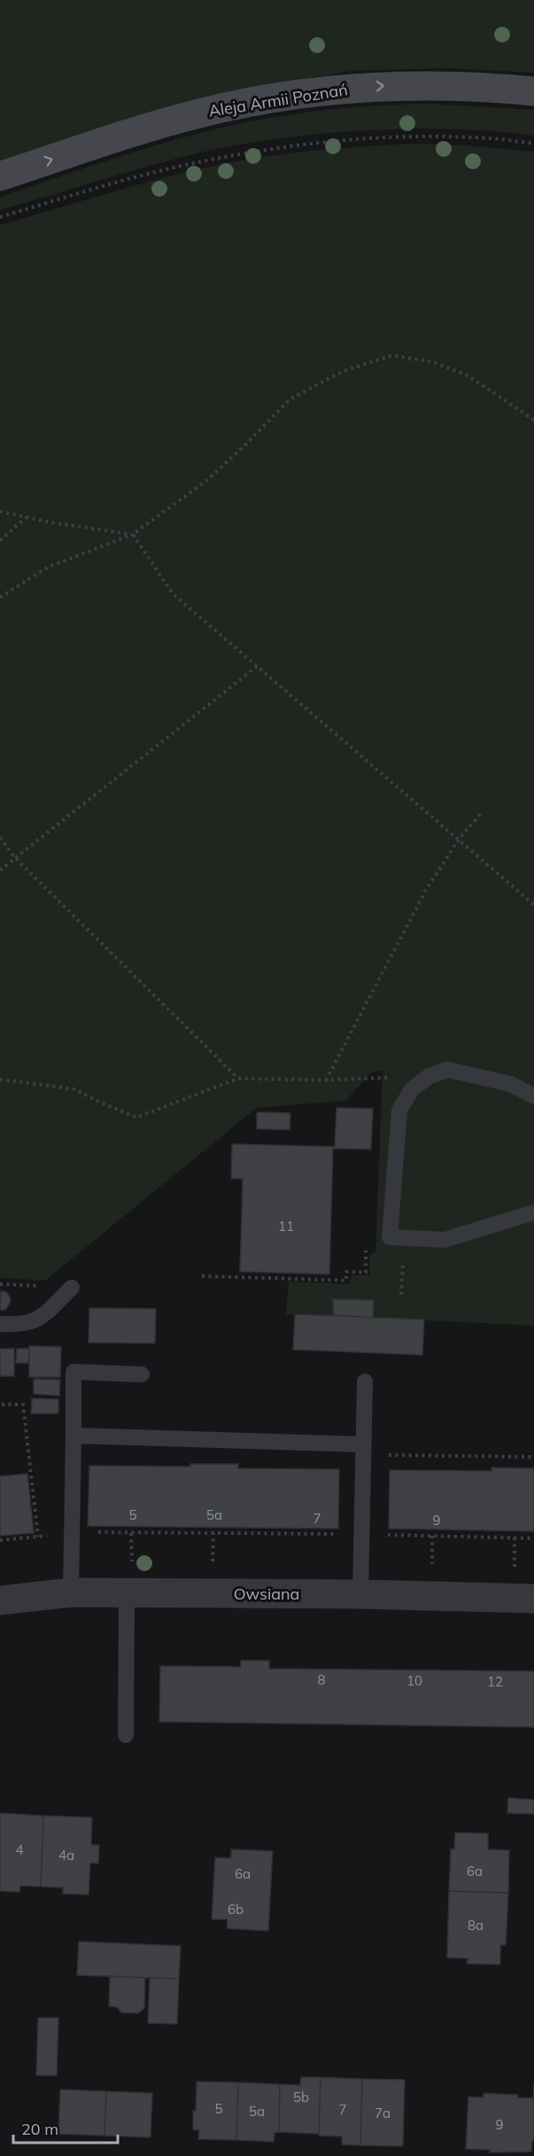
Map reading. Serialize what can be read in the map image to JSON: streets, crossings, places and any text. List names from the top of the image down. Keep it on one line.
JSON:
{"streets":{"street":["Aleja Armii Poznań","Owsiana"]},"one_way":["Aleja Armii Poznań"],"house_numbers":["11","5","5a","7","9","8","10","12","4","4a","6a","6a","6b","8a","5b","5","7","5a","7a","9"],"scale_bar":"20 m"}
